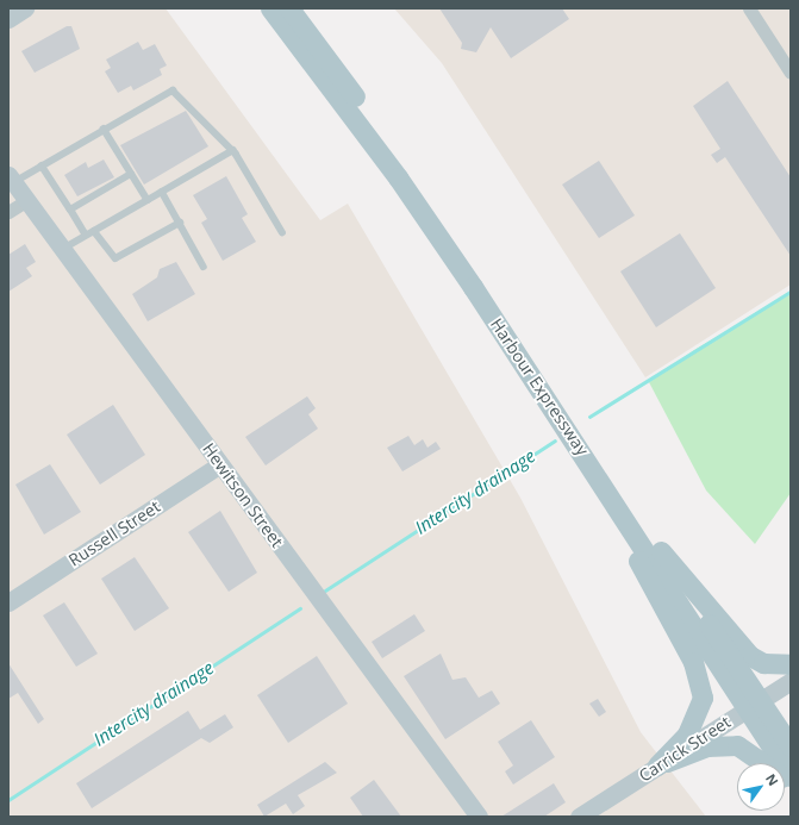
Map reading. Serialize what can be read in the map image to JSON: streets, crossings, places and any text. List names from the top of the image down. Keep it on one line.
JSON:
{"streets":{"main road":["Harbour Expressway"],"street":["Hewitson Street","Russell Street","Carrick Street"]},"crossings":[["Harbour Expressway","Carrick Street"],["Hewitson Street","Russell Street"]],"water":["Intercity drainage"],"north":"top right"}
